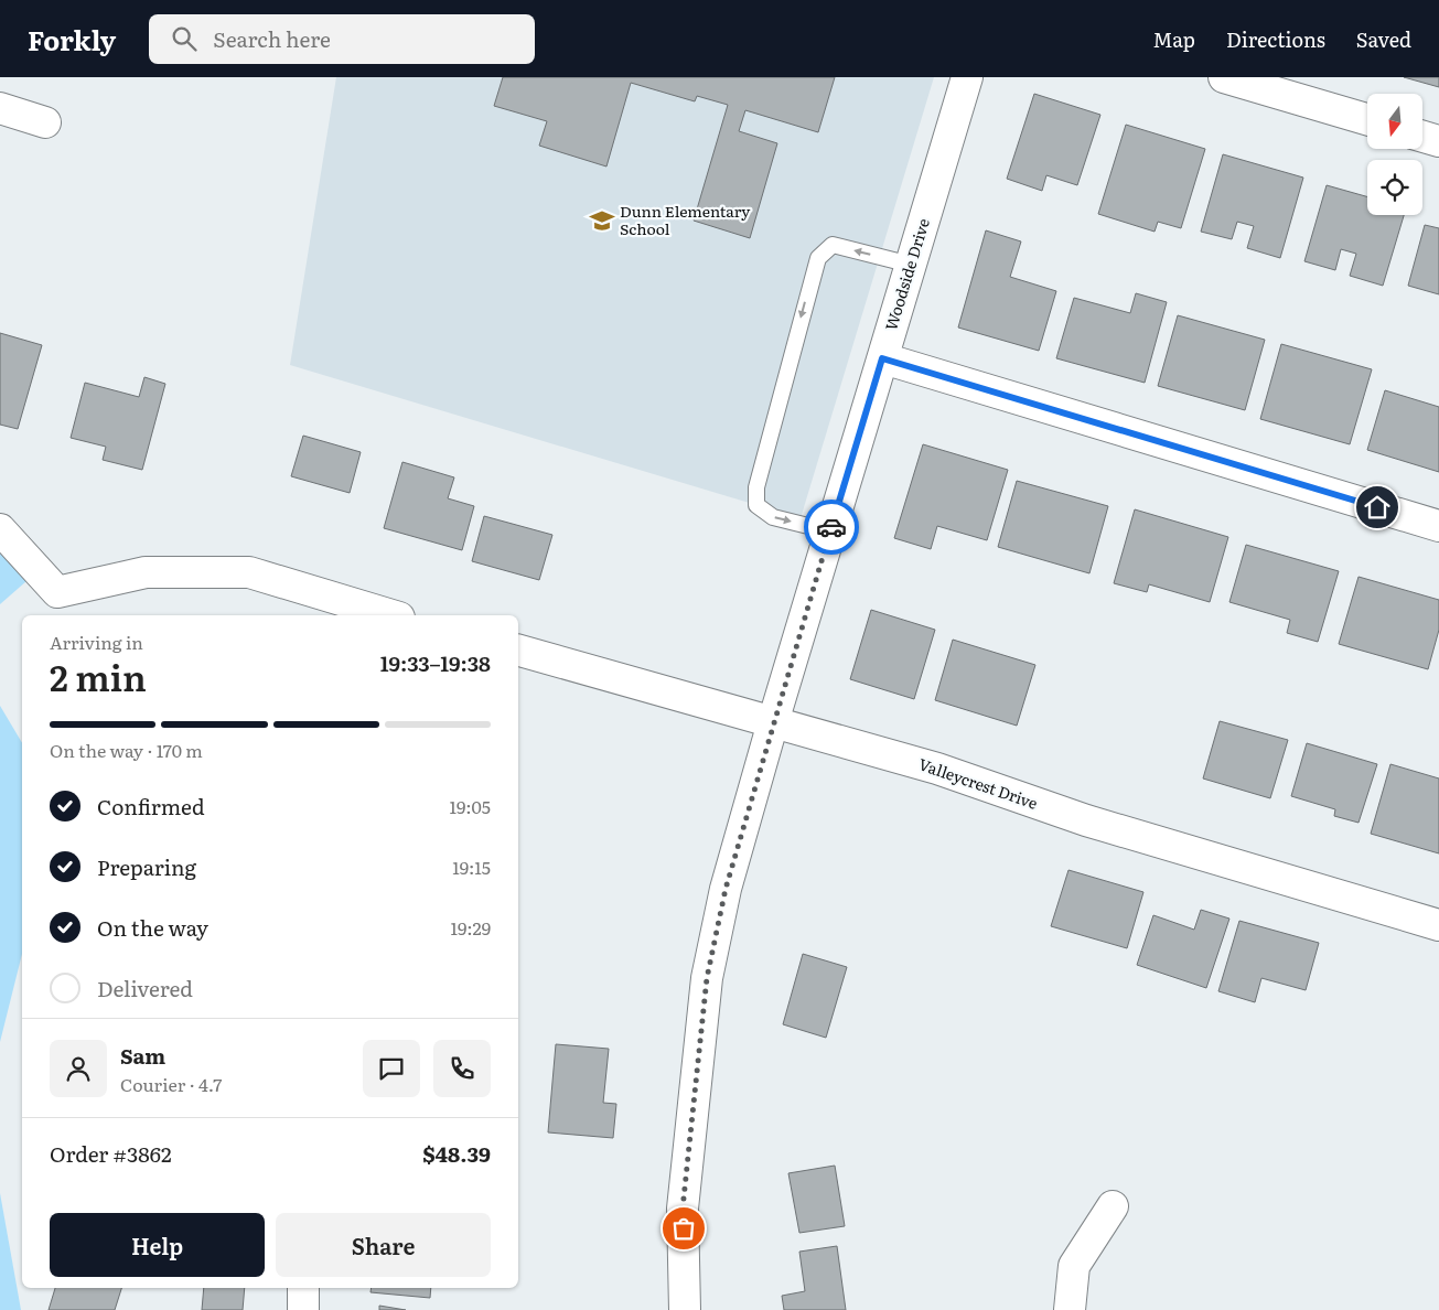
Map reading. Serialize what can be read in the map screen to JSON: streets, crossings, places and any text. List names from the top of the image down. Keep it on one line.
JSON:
{"streets":{"street":["Woodside Drive","Valleycrest Drive"]},"crossings":[["Woodside Drive","Valleycrest Drive"]],"places":{"school or university":["Dunn Elementary School"]},"north":"bottom","page":{"header":"Forkly","search":"Search here","nav":["Map","Directions","Saved"],"heading":["2 min","Arriving in","19:33–19:38"],"panel":["Sam","Courier · 4.7","Order #3862","$48.39"],"bar":"On the way · 170 m","list":[["Confirmed","19:05"],["Preparing","19:15"],["On the way","19:29"],"Delivered"],"buttons":["Help","Share"]}}
